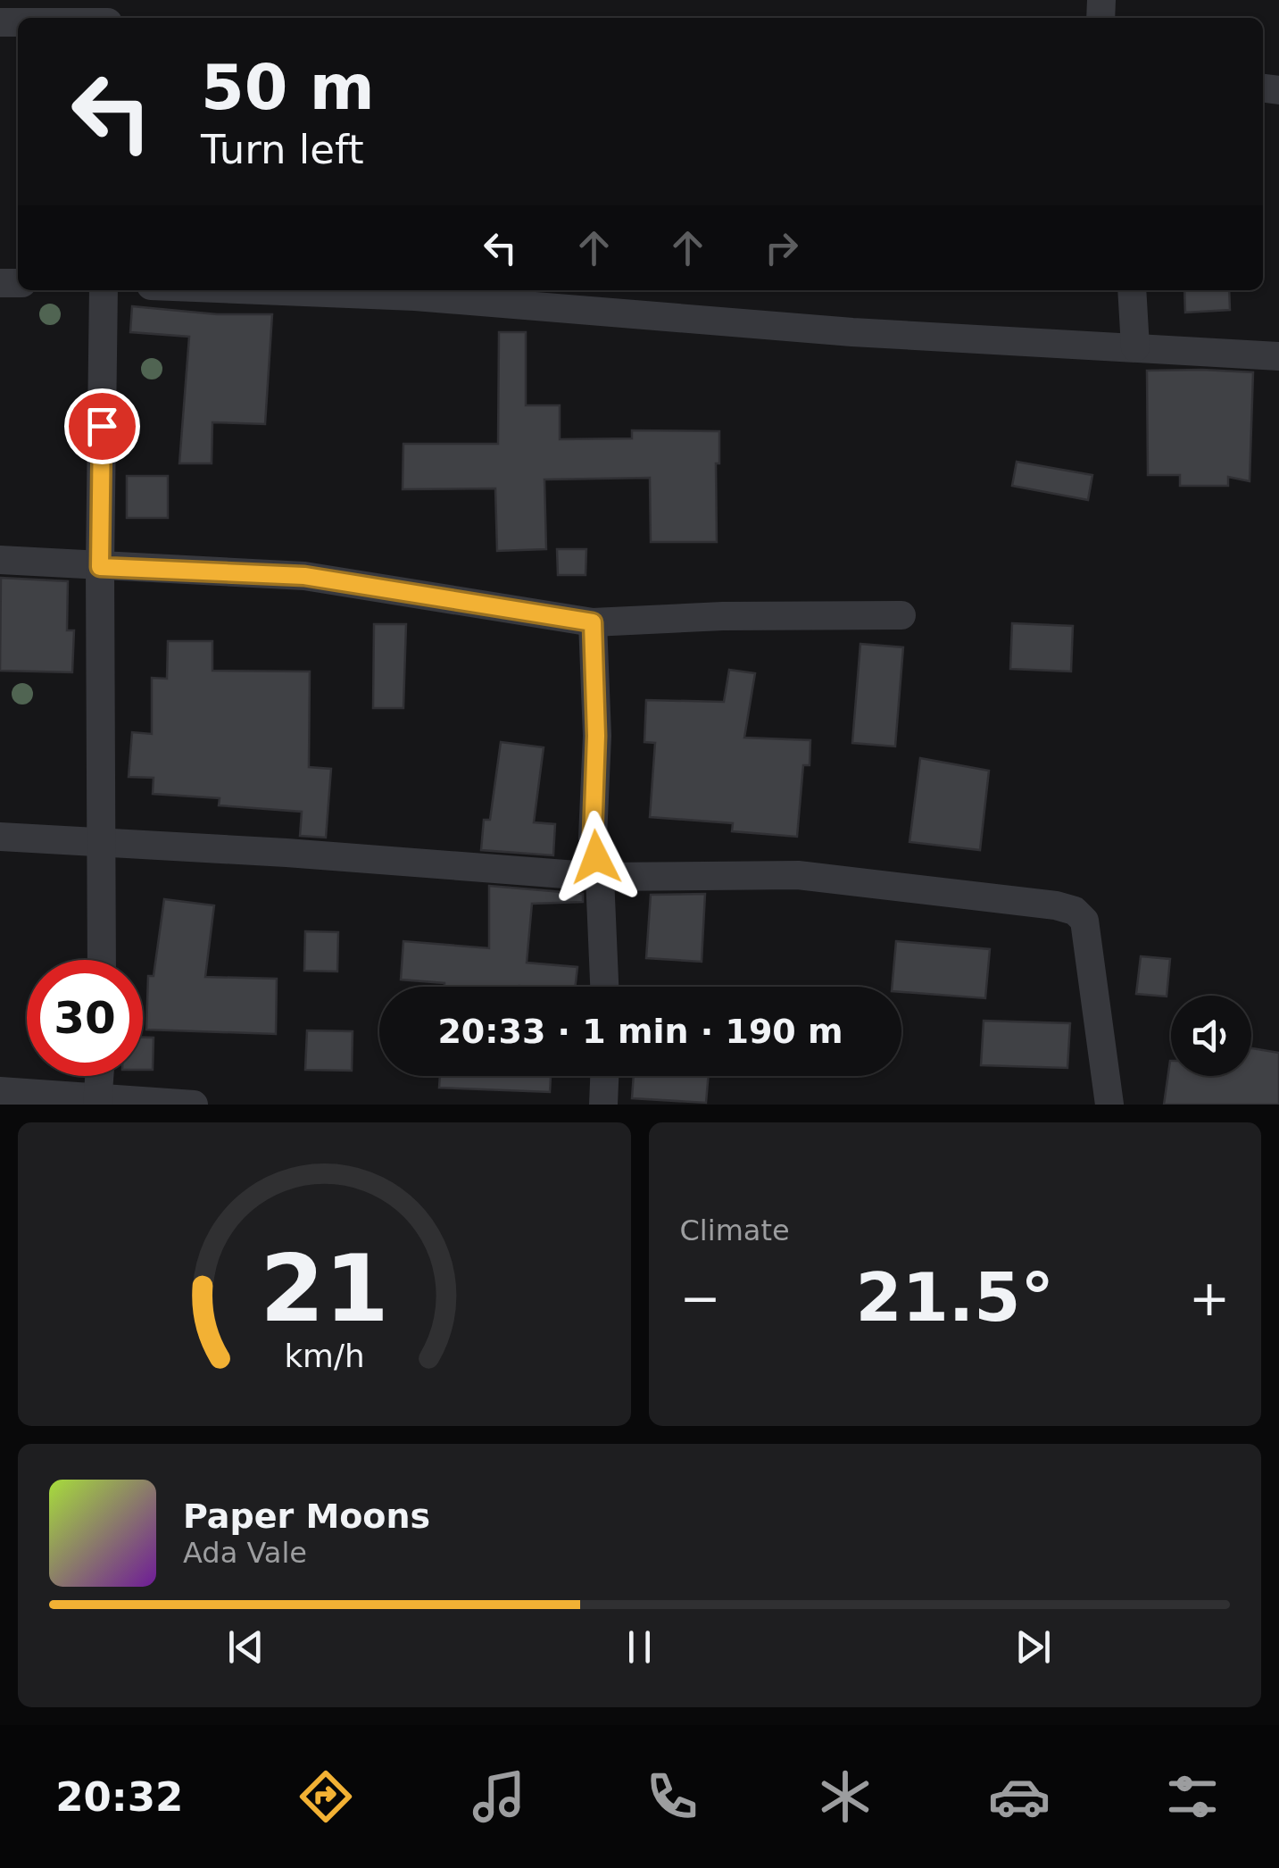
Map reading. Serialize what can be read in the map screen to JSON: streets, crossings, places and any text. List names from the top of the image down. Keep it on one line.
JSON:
{"page":{"turn":["50 m","Turn left"],"limit":"30","trip":"20:33 · 1 min · 190 m","tile":"Climate","heat":["−","21.5°","+"],"song":["Paper Moons","Ada Vale"],"tabs":"20:32","gauge":["21","km/h"]}}
